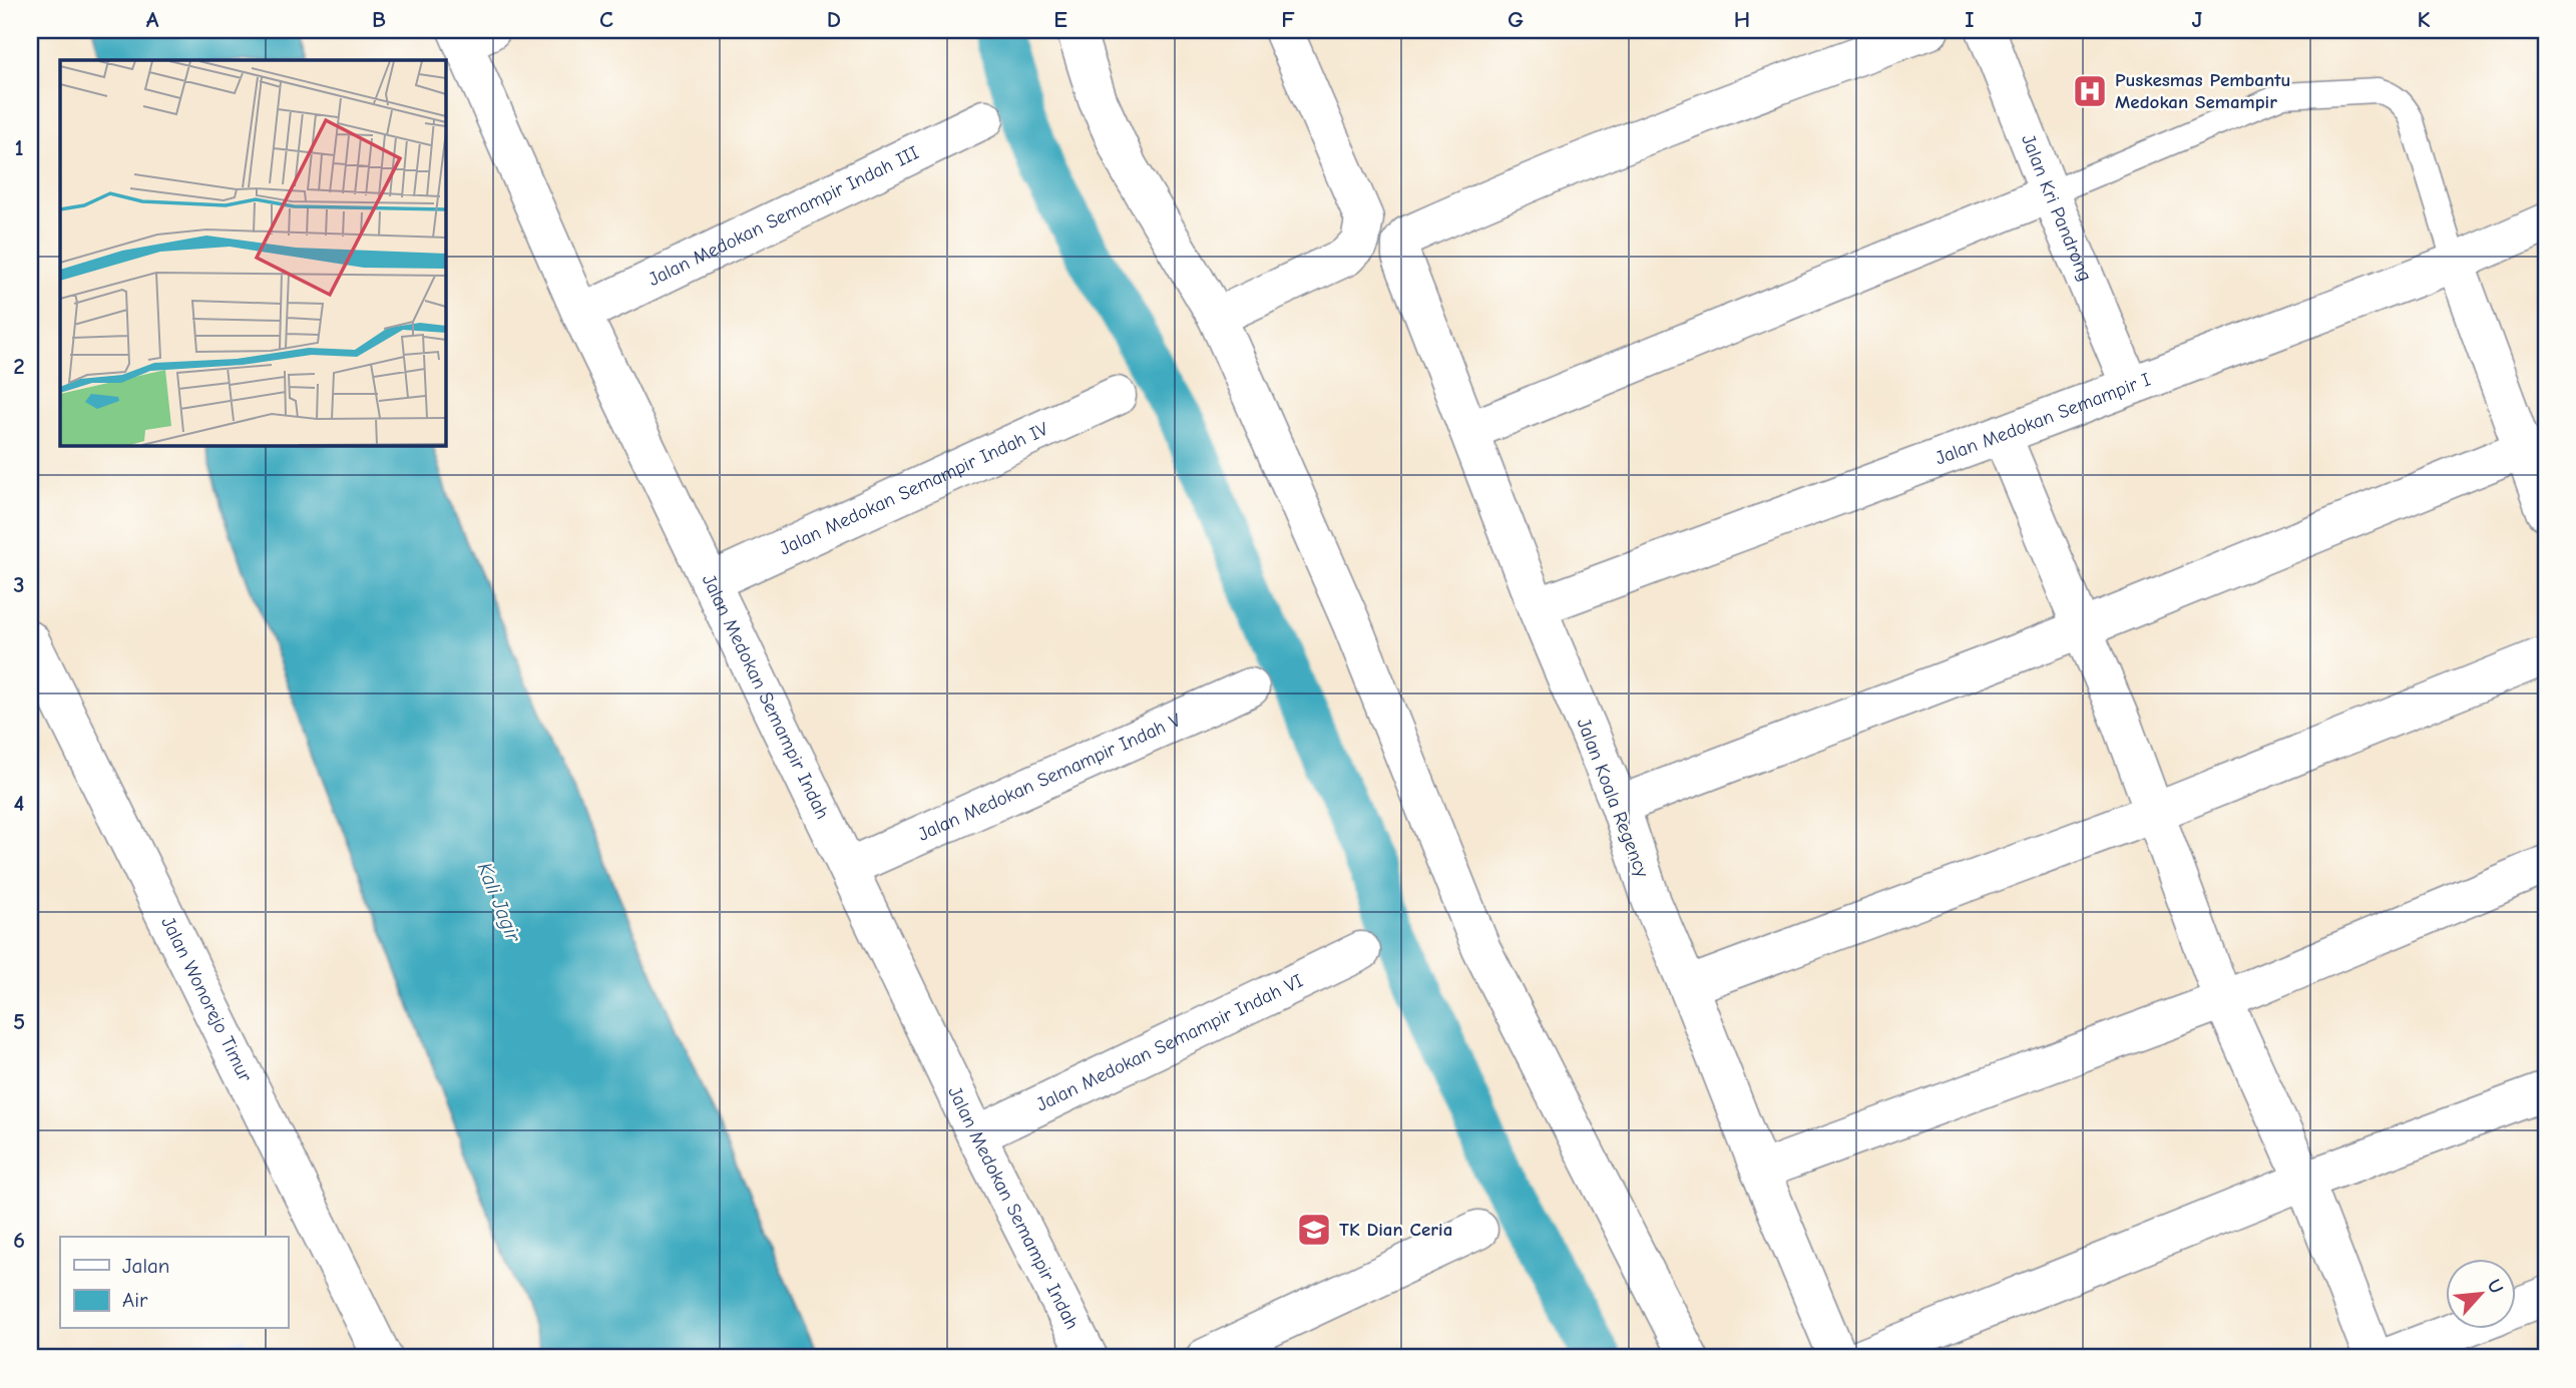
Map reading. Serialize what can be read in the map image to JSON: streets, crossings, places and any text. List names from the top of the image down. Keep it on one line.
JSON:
{"streets":{"street":["Jalan Kri Pandrong","Jalan Medokan Semampir Indah III","Jalan Medokan Semampir I","Jalan Medokan Semampir Indah IV","Jalan Medokan Semampir Indah","Jalan Medokan Semampir Indah V","Jalan Koala Regency","Jalan Wonorejo Timur","Jalan Medokan Semampir Indah VI"]},"crossings":[["Jalan Kri Pandrong","Jalan Medokan Semampir I"],["Jalan Medokan Semampir Indah III","Jalan Medokan Semampir Indah"],["Jalan Medokan Semampir I","Jalan Koala Regency"],["Jalan Medokan Semampir Indah IV","Jalan Medokan Semampir Indah"],["Jalan Medokan Semampir Indah","Jalan Medokan Semampir Indah V"],["Jalan Medokan Semampir Indah","Jalan Medokan Semampir Indah VI"]],"water":["Kali Jagir"],"places":{"hospital":["Puskesmas Pembantu Medokan Semampir"],"school or university":["TK Dian Ceria"]},"legend":["Jalan","Air"],"north":"top right","grid":{"columns":["A","B","C","D","E","F","G","H","I","J","K"],"rows":["1","2","3","4","5","6"]}}
